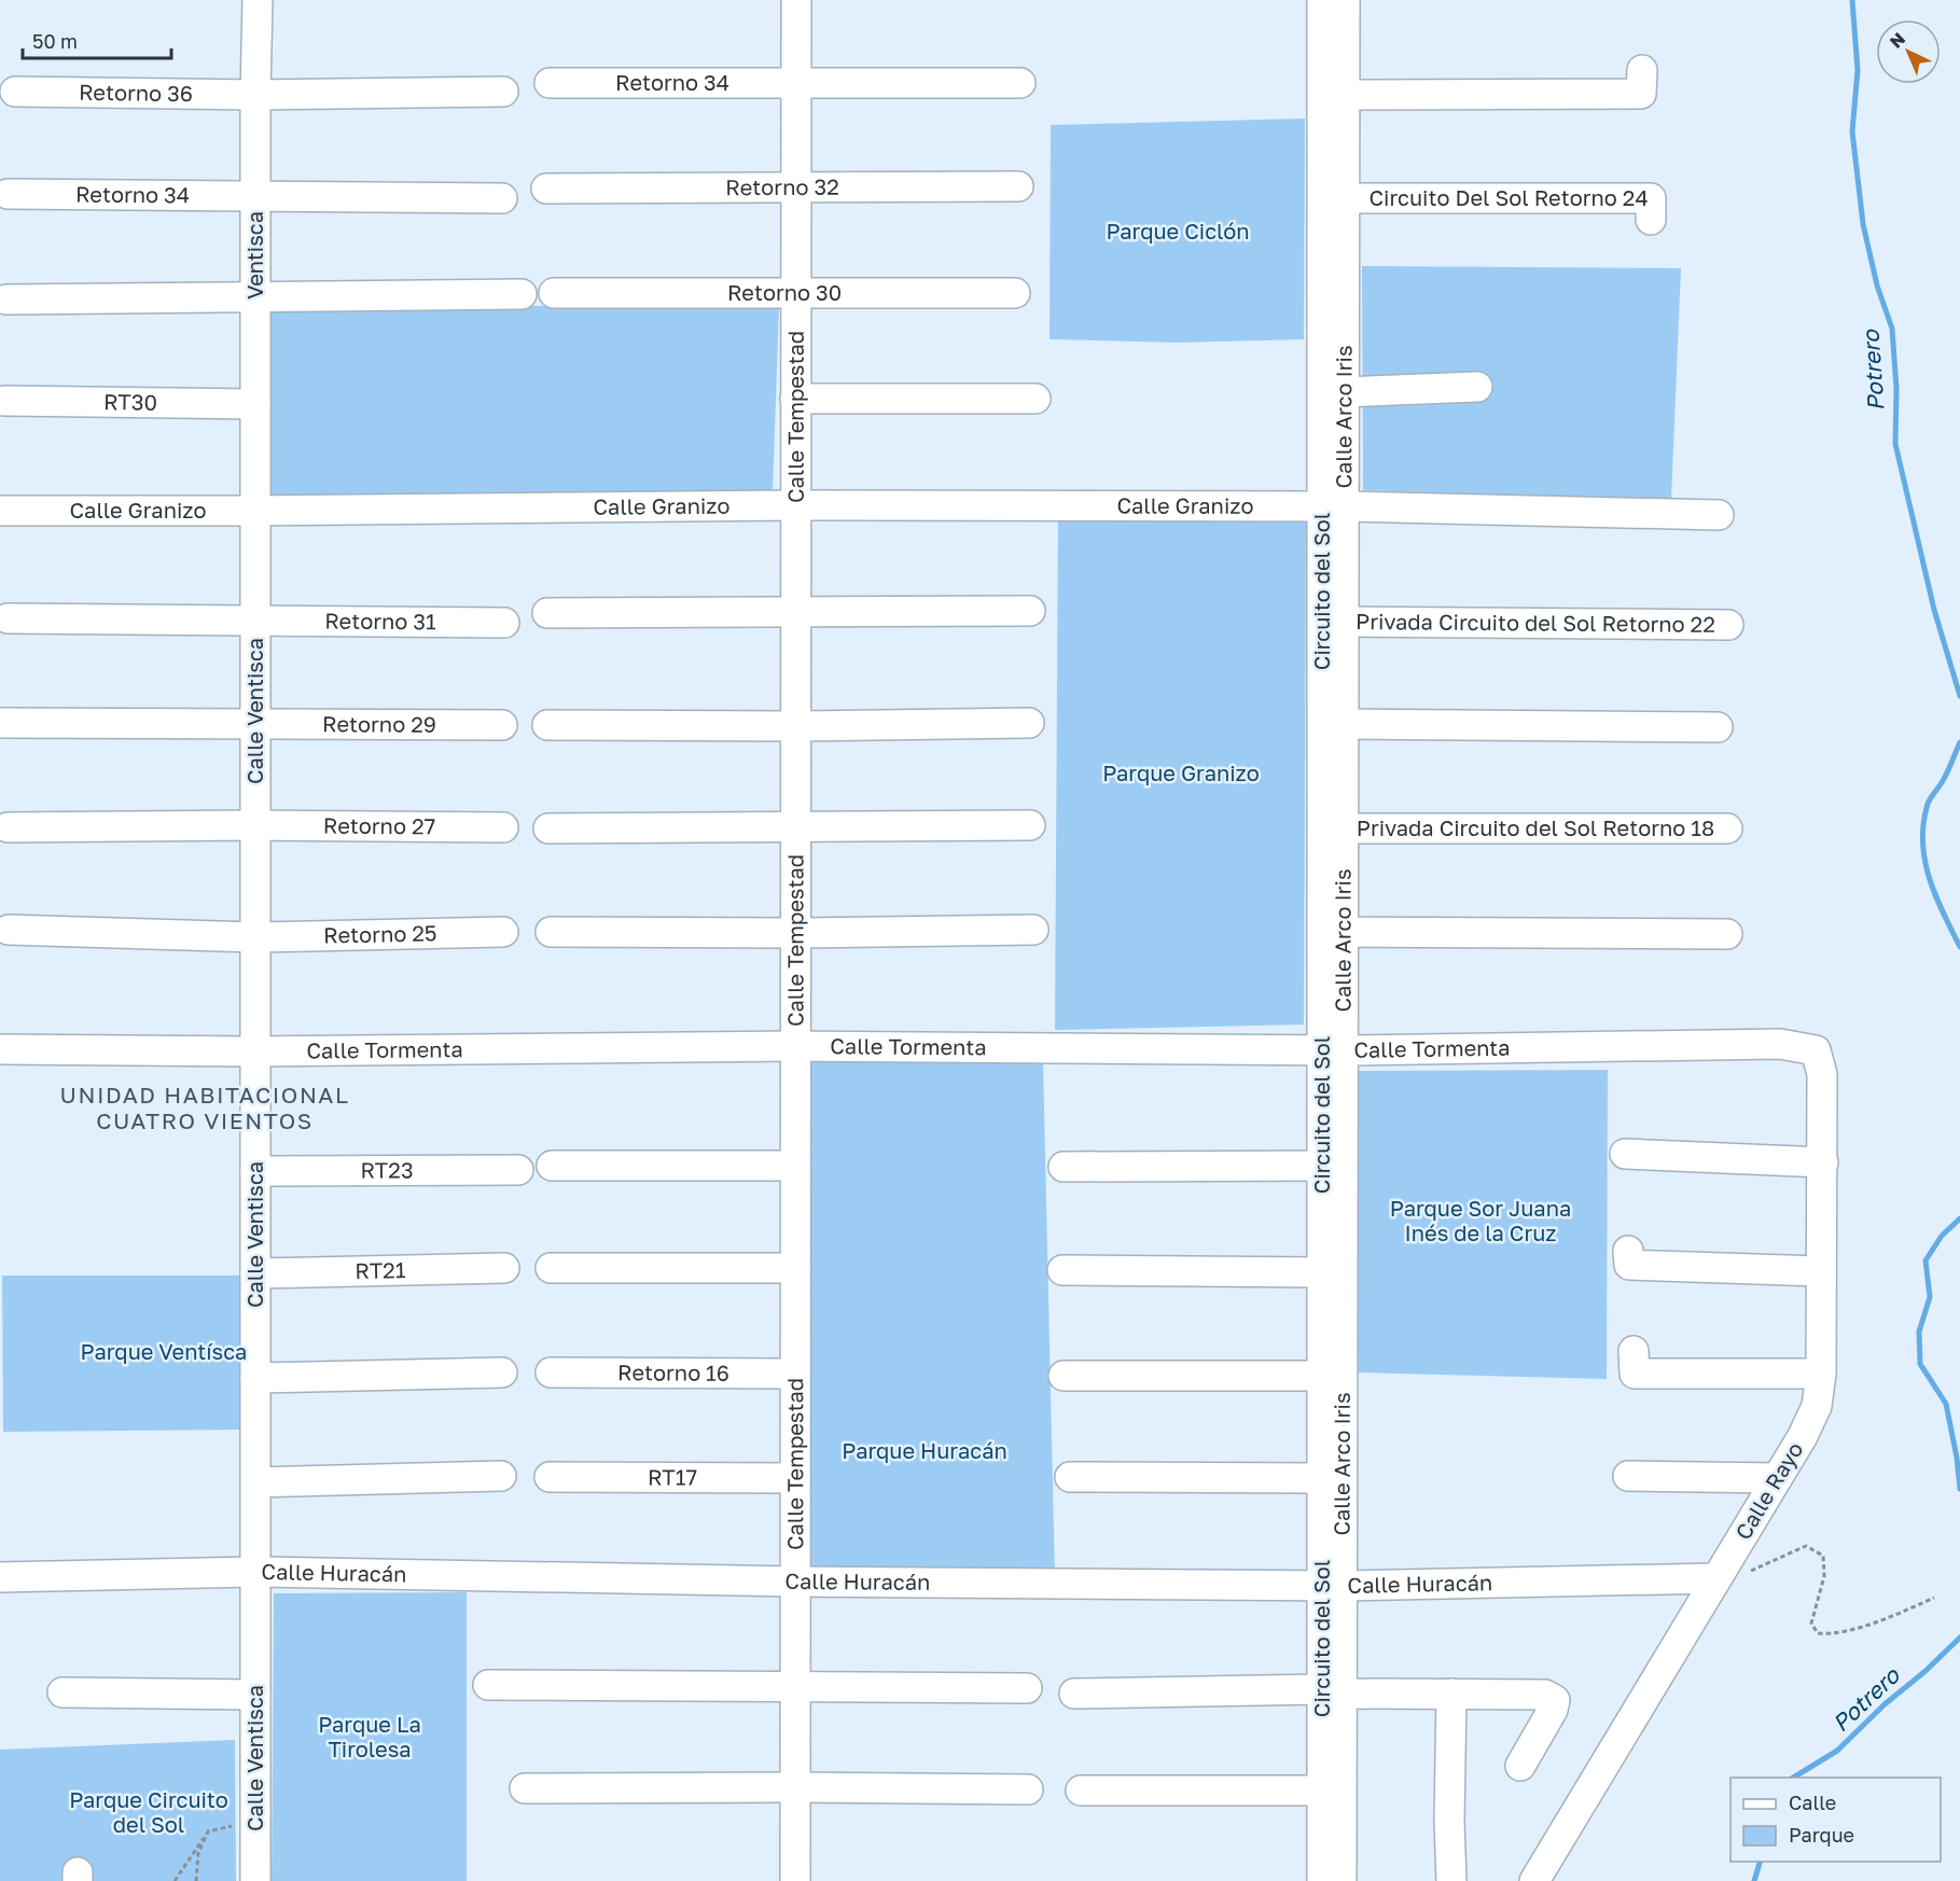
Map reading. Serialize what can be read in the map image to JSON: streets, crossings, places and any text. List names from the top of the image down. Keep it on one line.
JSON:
{"streets":{"street":["Retorno 34","Retorno 36","Retorno 32","Circuito Del Sol Retorno 24","Ventisca","Retorno 30","RT30","Calle Tempestad","Calle Arco Iris","Calle Granizo","Circuito del Sol","Retorno 31","Privada Circuito del Sol Retorno 22","Calle Ventisca","Retorno 29","Retorno 27","Privada Circuito del Sol Retorno 18","Retorno 25","Calle Tormenta","RT23","RT21","Retorno 16","RT17","Calle Rayo","Calle Huracán"]},"crossings":[["Retorno 34","Ventisca"],["Retorno 34","Calle Tempestad"],["Retorno 36","Ventisca"],["Retorno 32","Calle Tempestad"],["Circuito Del Sol Retorno 24","Calle Arco Iris"],["Ventisca","RT30"],["Ventisca","Calle Granizo"],["Ventisca","Calle Ventisca"],["Retorno 30","Calle Tempestad"],["Calle Tempestad","Calle Granizo"],["Calle Tempestad","Calle Tormenta"],["Calle Tempestad","Retorno 16"],["Calle Tempestad","RT17"],["Calle Tempestad","Calle Huracán"],["Calle Arco Iris","Calle Granizo"],["Calle Arco Iris","Circuito del Sol"],["Calle Arco Iris","Privada Circuito del Sol Retorno 22"],["Calle Arco Iris","Privada Circuito del Sol Retorno 18"],["Calle Arco Iris","Calle Tormenta"],["Calle Arco Iris","Calle Huracán"],["Calle Granizo","Circuito del Sol"],["Calle Granizo","Calle Ventisca"],["Circuito del Sol","Calle Tormenta"],["Circuito del Sol","Calle Huracán"],["Retorno 31","Calle Ventisca"],["Calle Ventisca","Retorno 29"],["Calle Ventisca","Retorno 27"],["Calle Ventisca","Retorno 25"],["Calle Ventisca","Calle Tormenta"],["Calle Ventisca","RT23"],["Calle Ventisca","RT21"],["Calle Ventisca","Calle Huracán"],["Calle Tormenta","Calle Rayo"],["Calle Rayo","Calle Huracán"]],"districts":["UNIDAD HABITACIONAL CUATRO VIENTOS"],"water":["Potrero"],"parks":["Parque Ciclón","Parque Granizo","Parque Sor Juana Inés de la Cruz","Parque Ventísca","Parque Huracán","Parque La Tirolesa","Parque Circuito del Sol"],"legend":["Calle","Parque"],"scale_bar":"50 m","north":"top left"}
